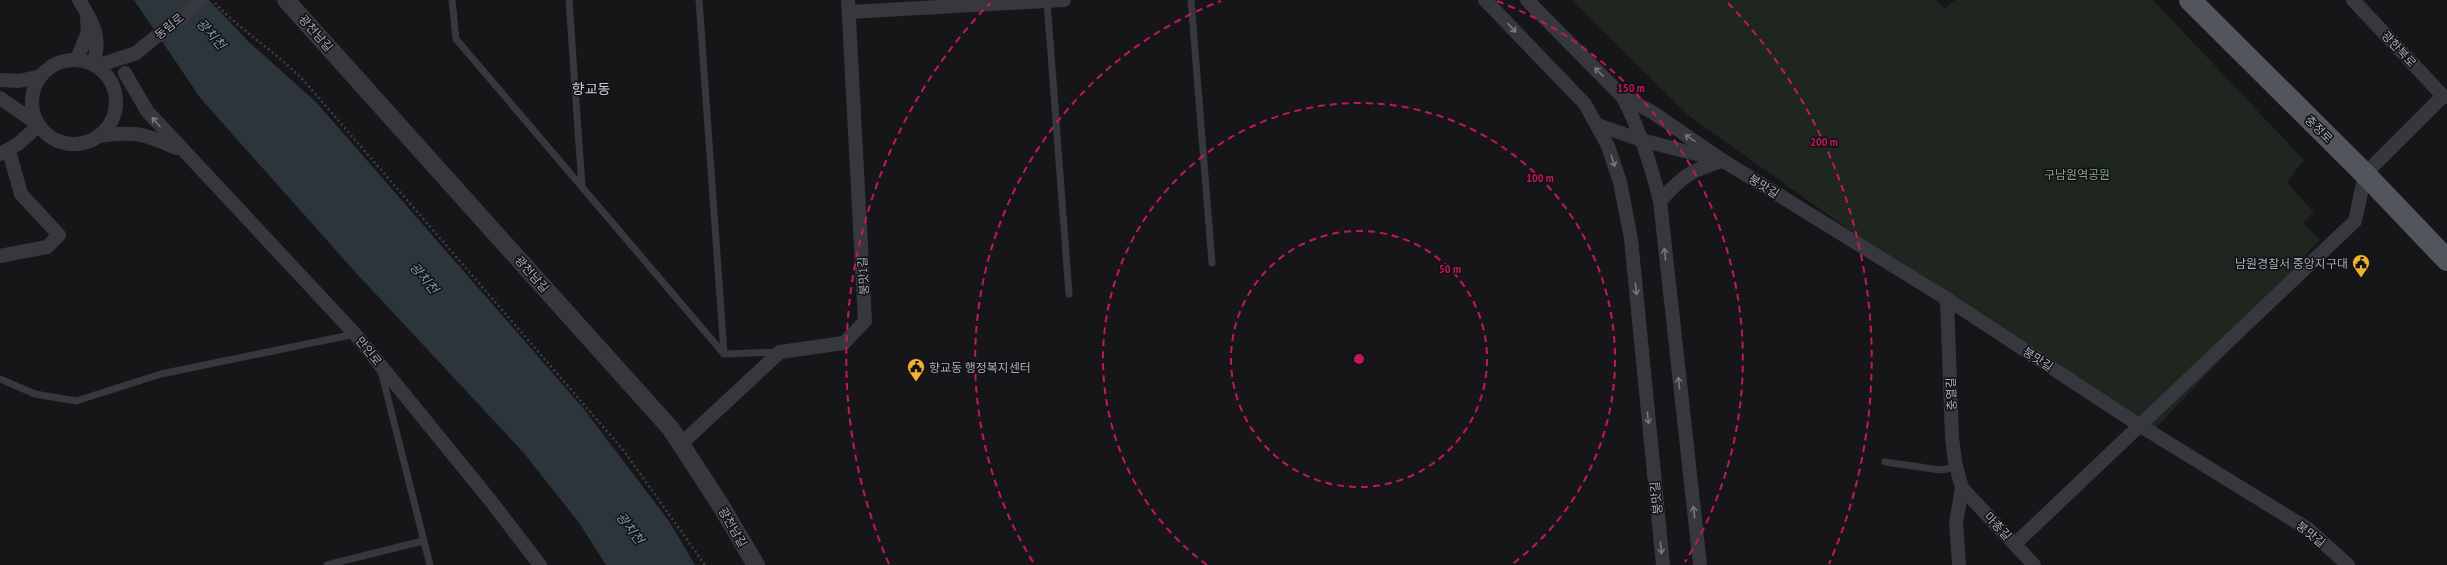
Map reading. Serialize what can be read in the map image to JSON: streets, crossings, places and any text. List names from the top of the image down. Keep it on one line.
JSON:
{"streets":{"main road":["충정로"],"street":["동림로","광천남길","광한북로","붕맛길","붕맛1길","만인로","충열길","마총길"]},"crossings":[["붕맛길","충열길"],["충열길","마총길"]],"districts":["향교동"],"water":["광치천"],"parks":["구남원역공원"],"places":{"public building":["남원경찰서 중앙지구대","향교동 행정복지센터"]},"rings":["150 m","200 m","100 m","50 m"]}
